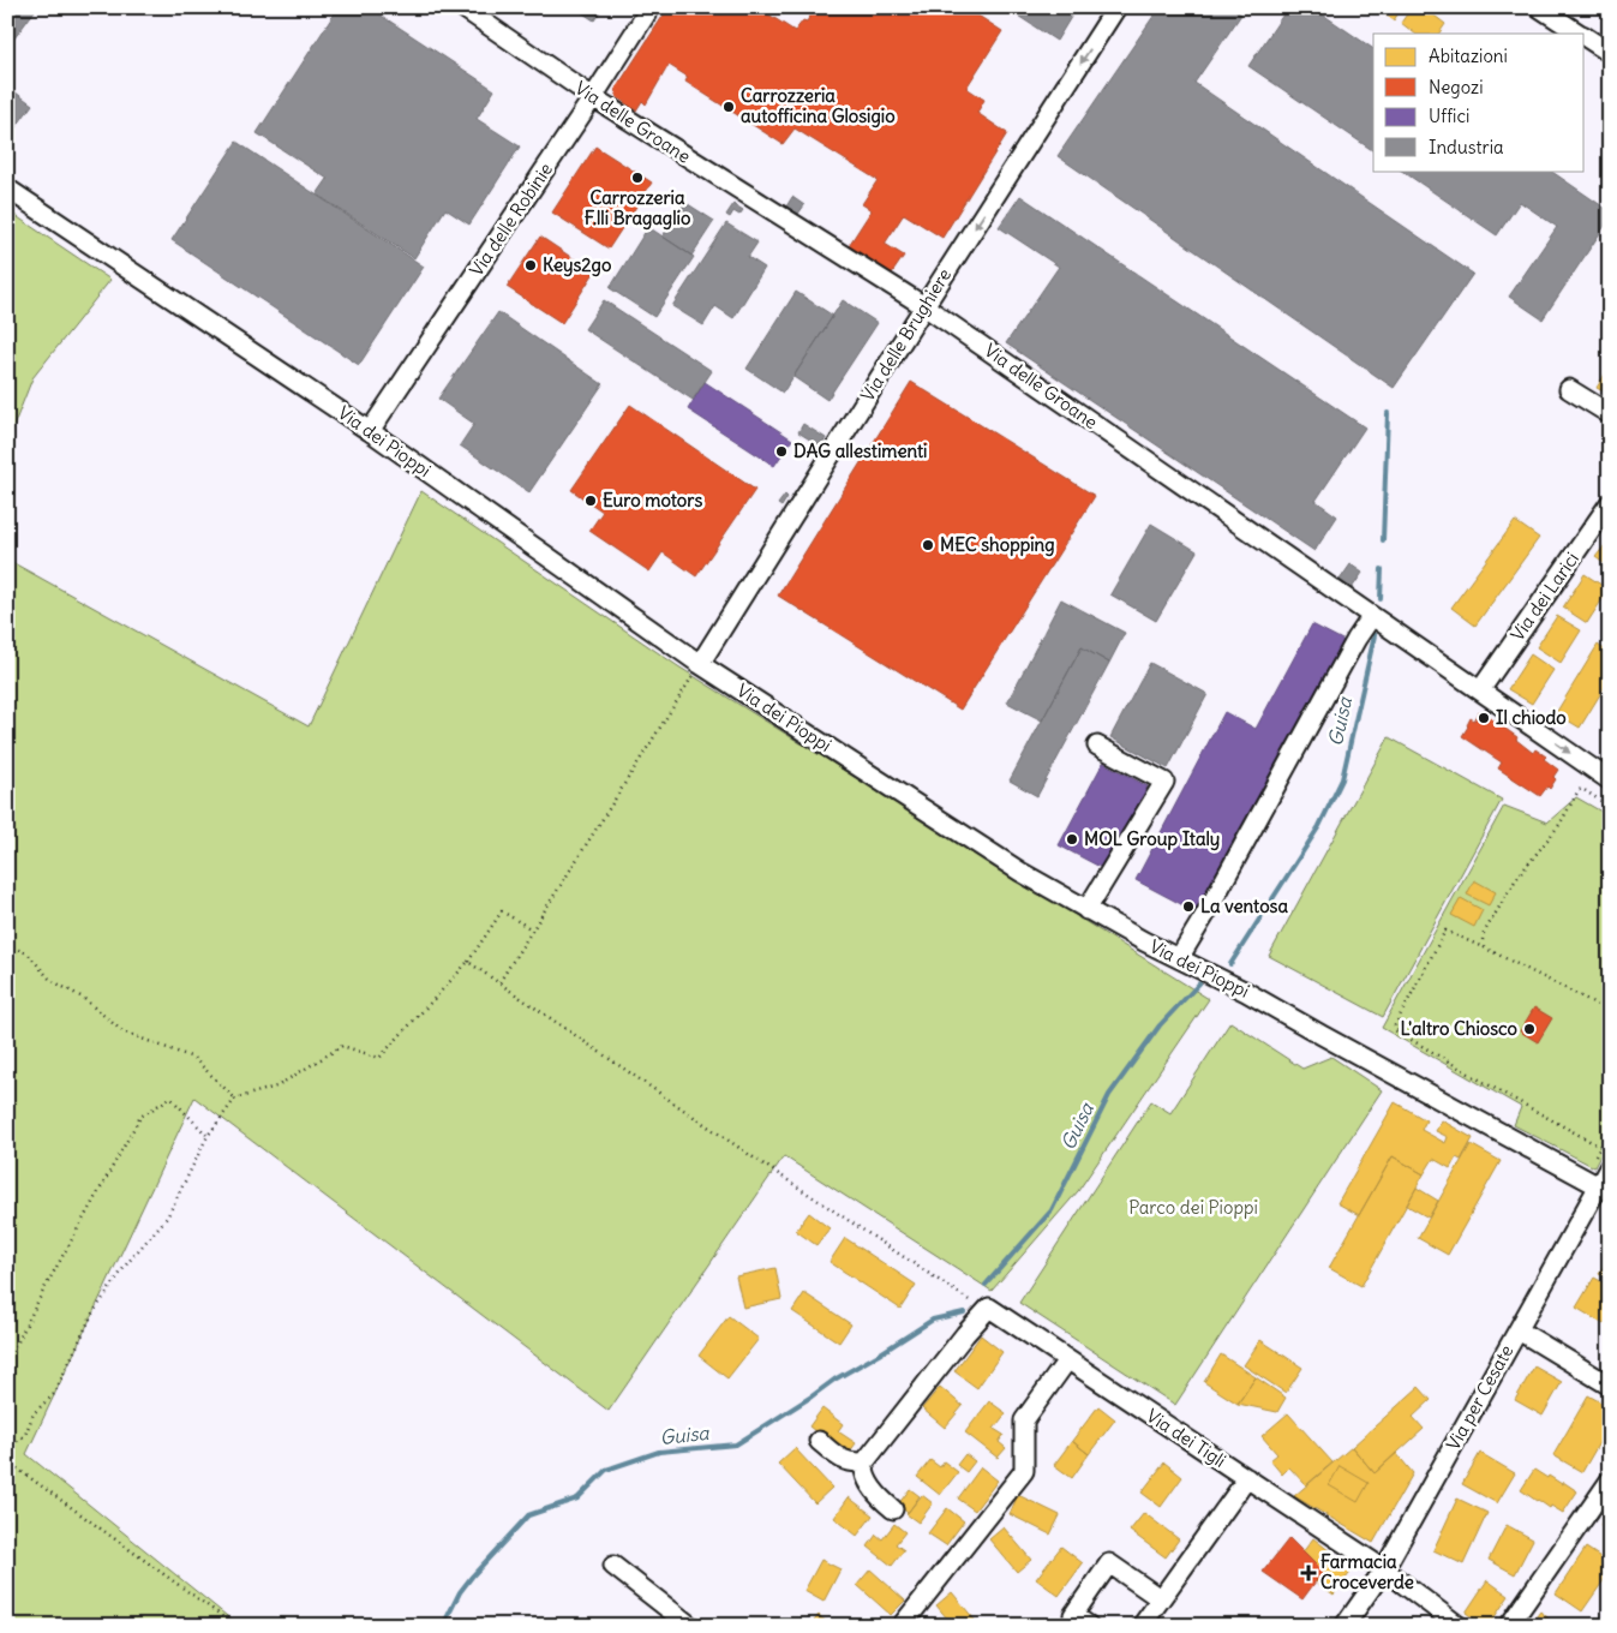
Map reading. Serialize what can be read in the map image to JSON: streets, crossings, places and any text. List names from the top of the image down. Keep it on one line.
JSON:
{"streets":{"street":["Via delle Groane","Via delle Robinie","Via delle Brughiere","Via dei Pioppi","Via dei Larici","Via per Cesate","Via dei Tigli"]},"crossings":[["Via delle Groane","Via delle Robinie"],["Via delle Groane","Via delle Brughiere"],["Via delle Groane","Via dei Larici"],["Via delle Robinie","Via dei Pioppi"],["Via delle Brughiere","Via dei Pioppi"],["Via dei Pioppi","Via per Cesate"],["Via per Cesate","Via dei Tigli"]],"one_way":["Via delle Brughiere"],"water":["Guisa"],"parks":["Parco dei Pioppi"],"places":{"other":["Carrozzeria autofficina Glosigio","Carrozzeria F.lli Bragaglio","Keys2go","DAG allestimenti","Euro motors","MEC shopping","Il chiodo","MOL Group Italy","La ventosa","L'altro Chiosco"],"health":["Farmacia Croceverde"]},"legend":["Abitazioni","Negozi","Uffici","Industria"]}
